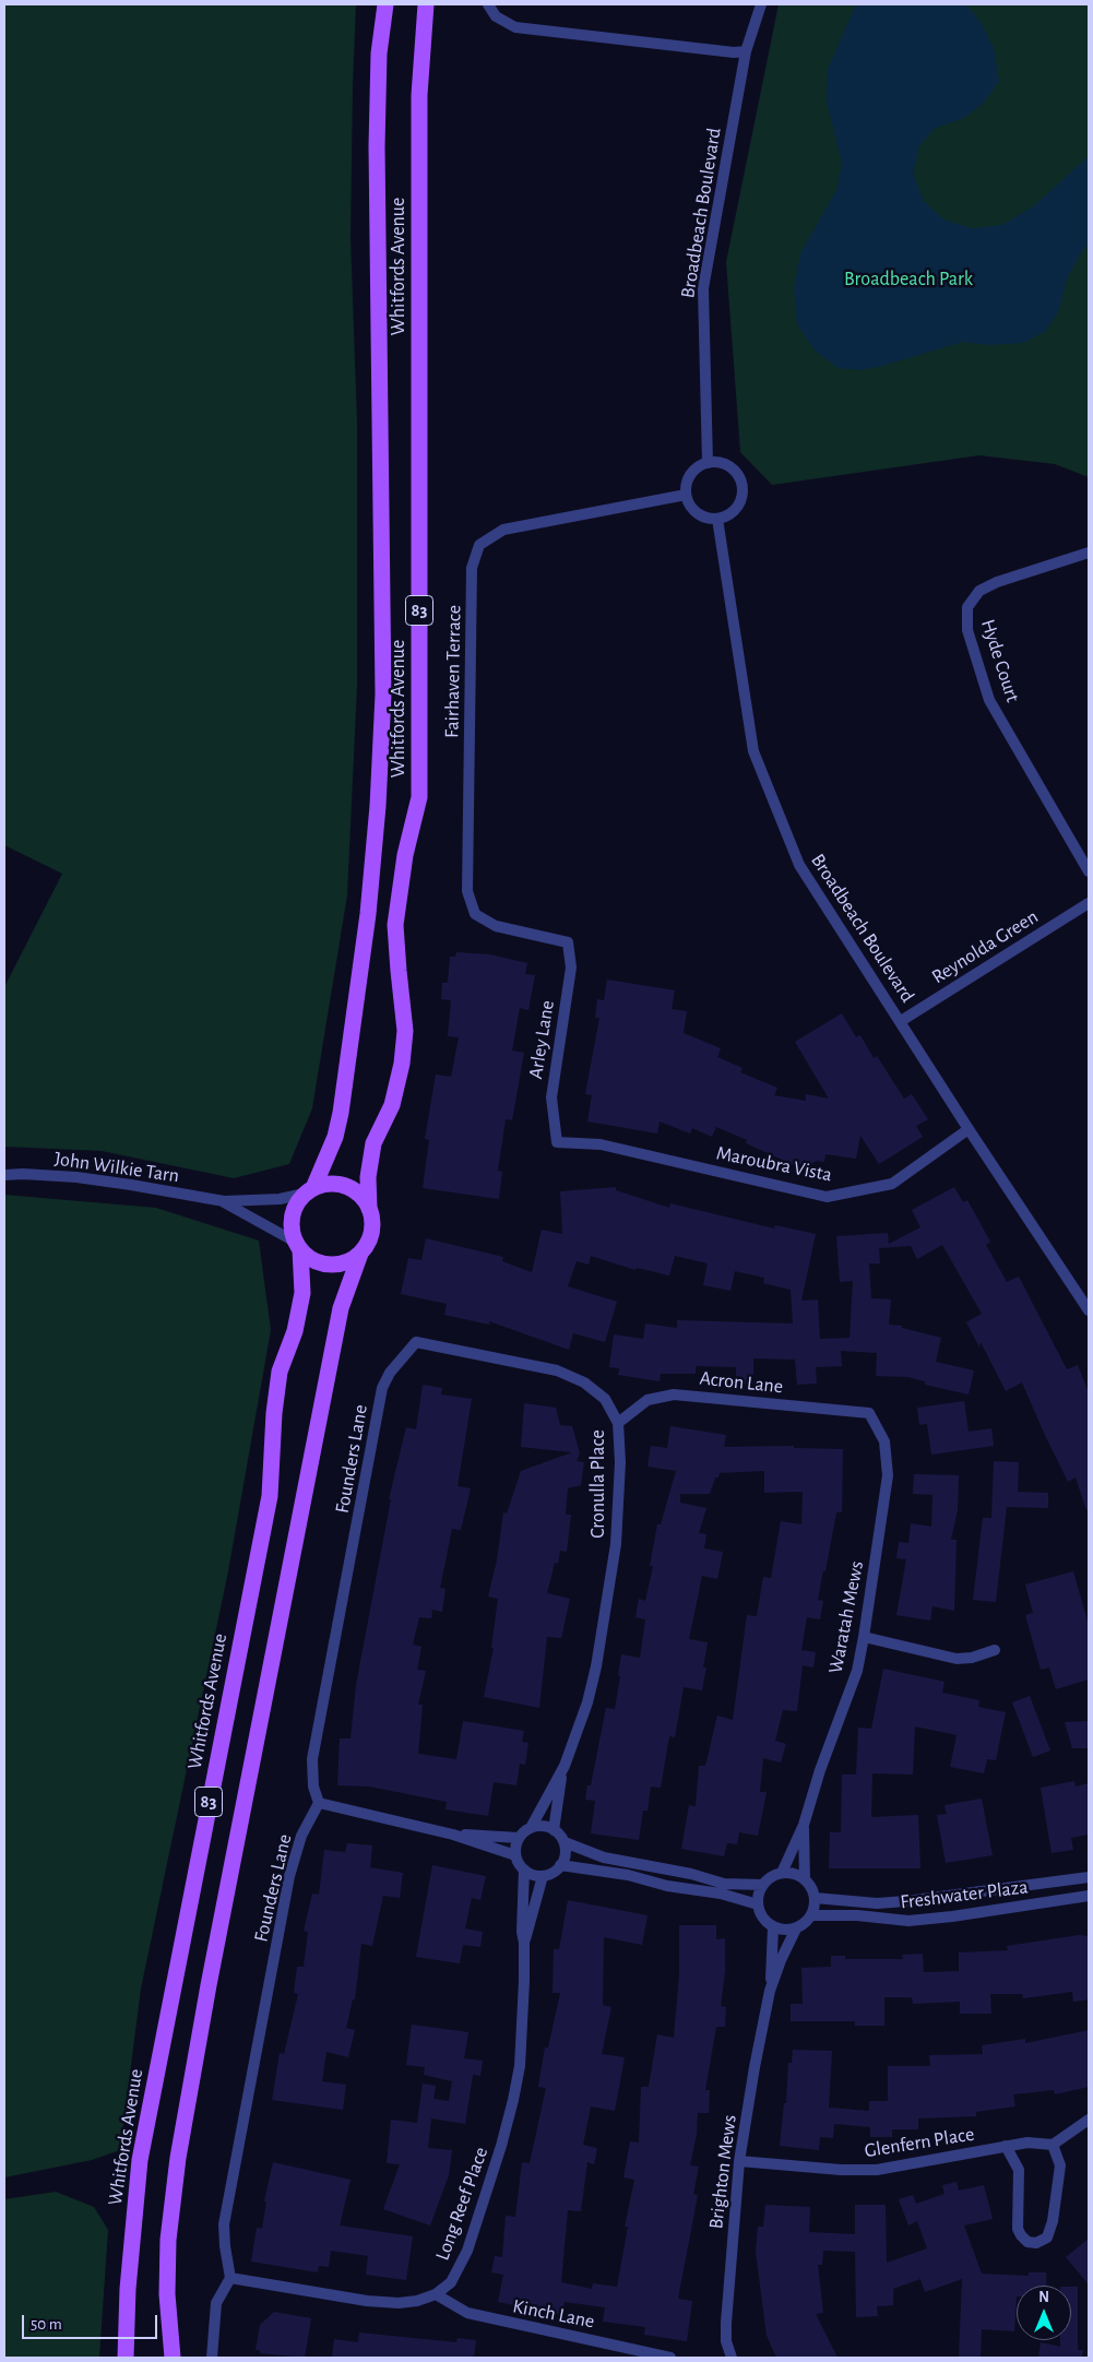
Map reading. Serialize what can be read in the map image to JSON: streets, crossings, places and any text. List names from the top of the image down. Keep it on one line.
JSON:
{"streets":{"main road":["Whitfords Avenue","83"],"street":["Broadbeach Boulevard","Hyde Court","Fairhaven Terrace","Reynolda Green","Arley Lane","Maroubra Vista","John Wilkie Tarn","Acron Lane","Founders Lane","Cronulla Place","Waratah Mews","Freshwater Plaza","Glenfern Place","Brighton Mews","Long Reef Place","Kinch Lane"]},"crossings":[["Broadbeach Boulevard","Fairhaven Terrace"],["Broadbeach Boulevard","Reynolda Green"],["Broadbeach Boulevard","Maroubra Vista"],["Whitfords Avenue","83"],["Whitfords Avenue","John Wilkie Tarn"],["83","John Wilkie Tarn"],["Fairhaven Terrace","Arley Lane"],["Arley Lane","Maroubra Vista"],["Acron Lane","Cronulla Place"],["Acron Lane","Waratah Mews"],["Founders Lane","Cronulla Place"],["Founders Lane","Long Reef Place"],["Cronulla Place","Long Reef Place"],["Waratah Mews","Freshwater Plaza"],["Waratah Mews","Brighton Mews"],["Freshwater Plaza","Brighton Mews"],["Glenfern Place","Brighton Mews"],["Long Reef Place","Kinch Lane"]],"parks":["Broadbeach Park"],"scale_bar":"50 m","north":"top"}
